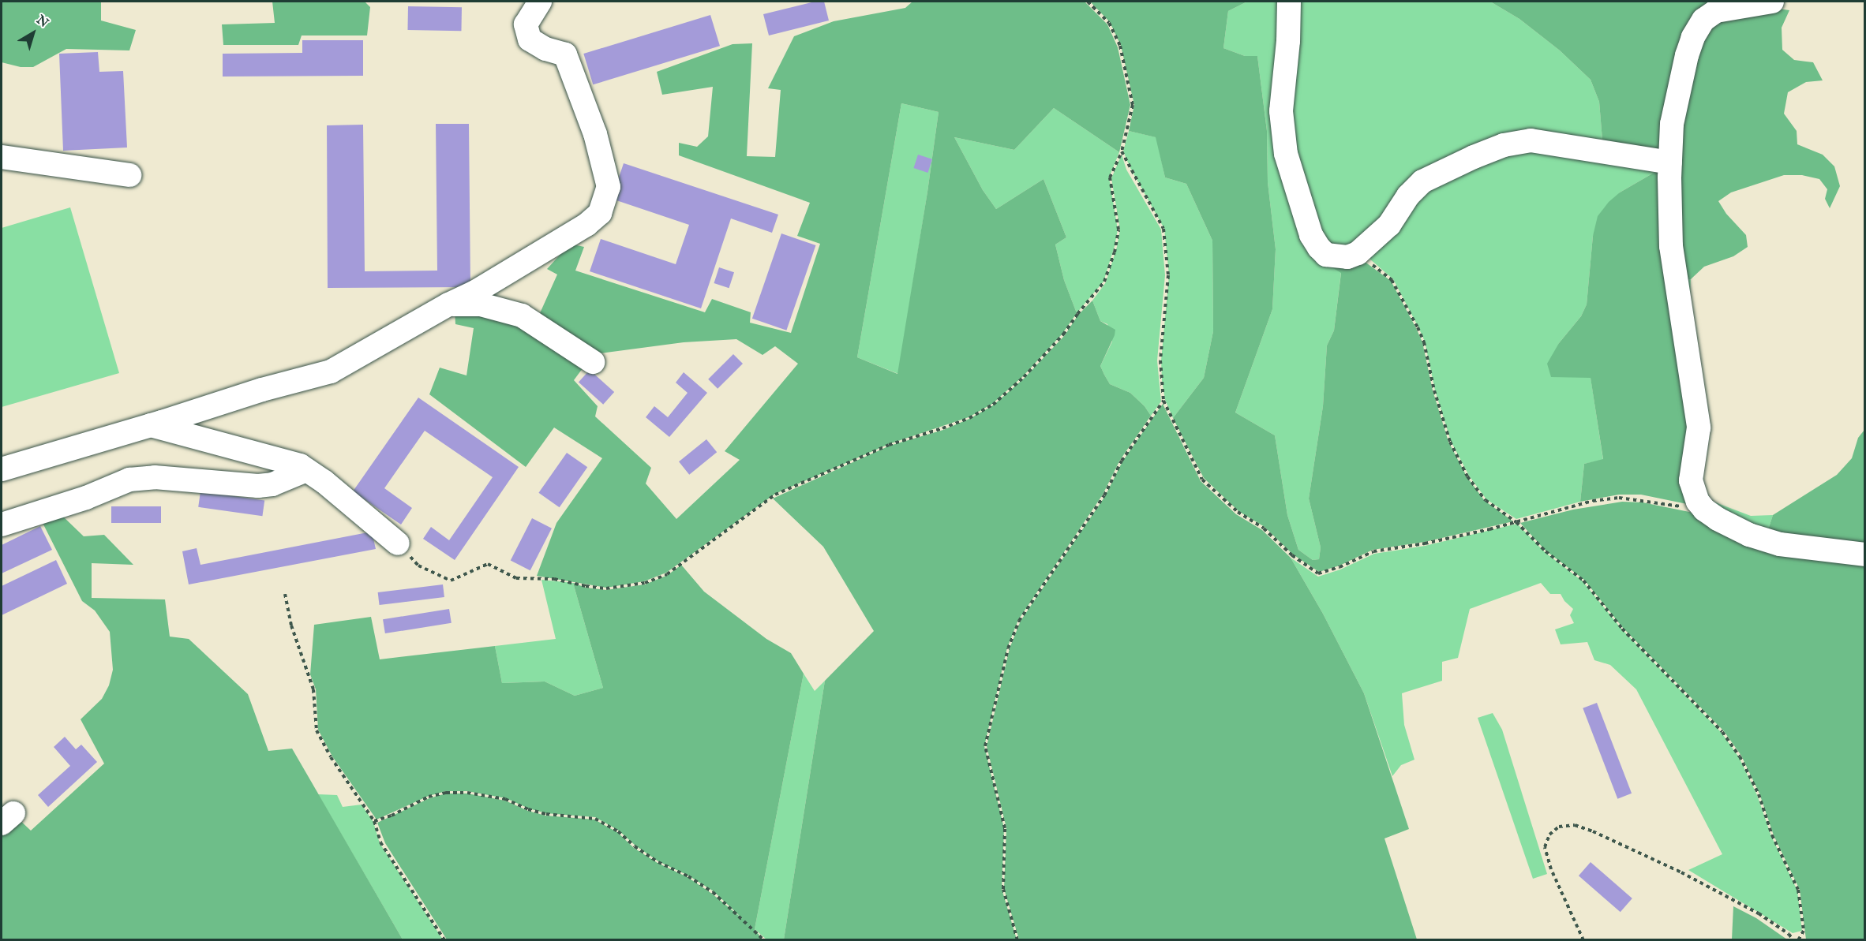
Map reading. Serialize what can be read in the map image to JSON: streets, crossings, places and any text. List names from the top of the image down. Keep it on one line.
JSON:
{"north":"top right"}
